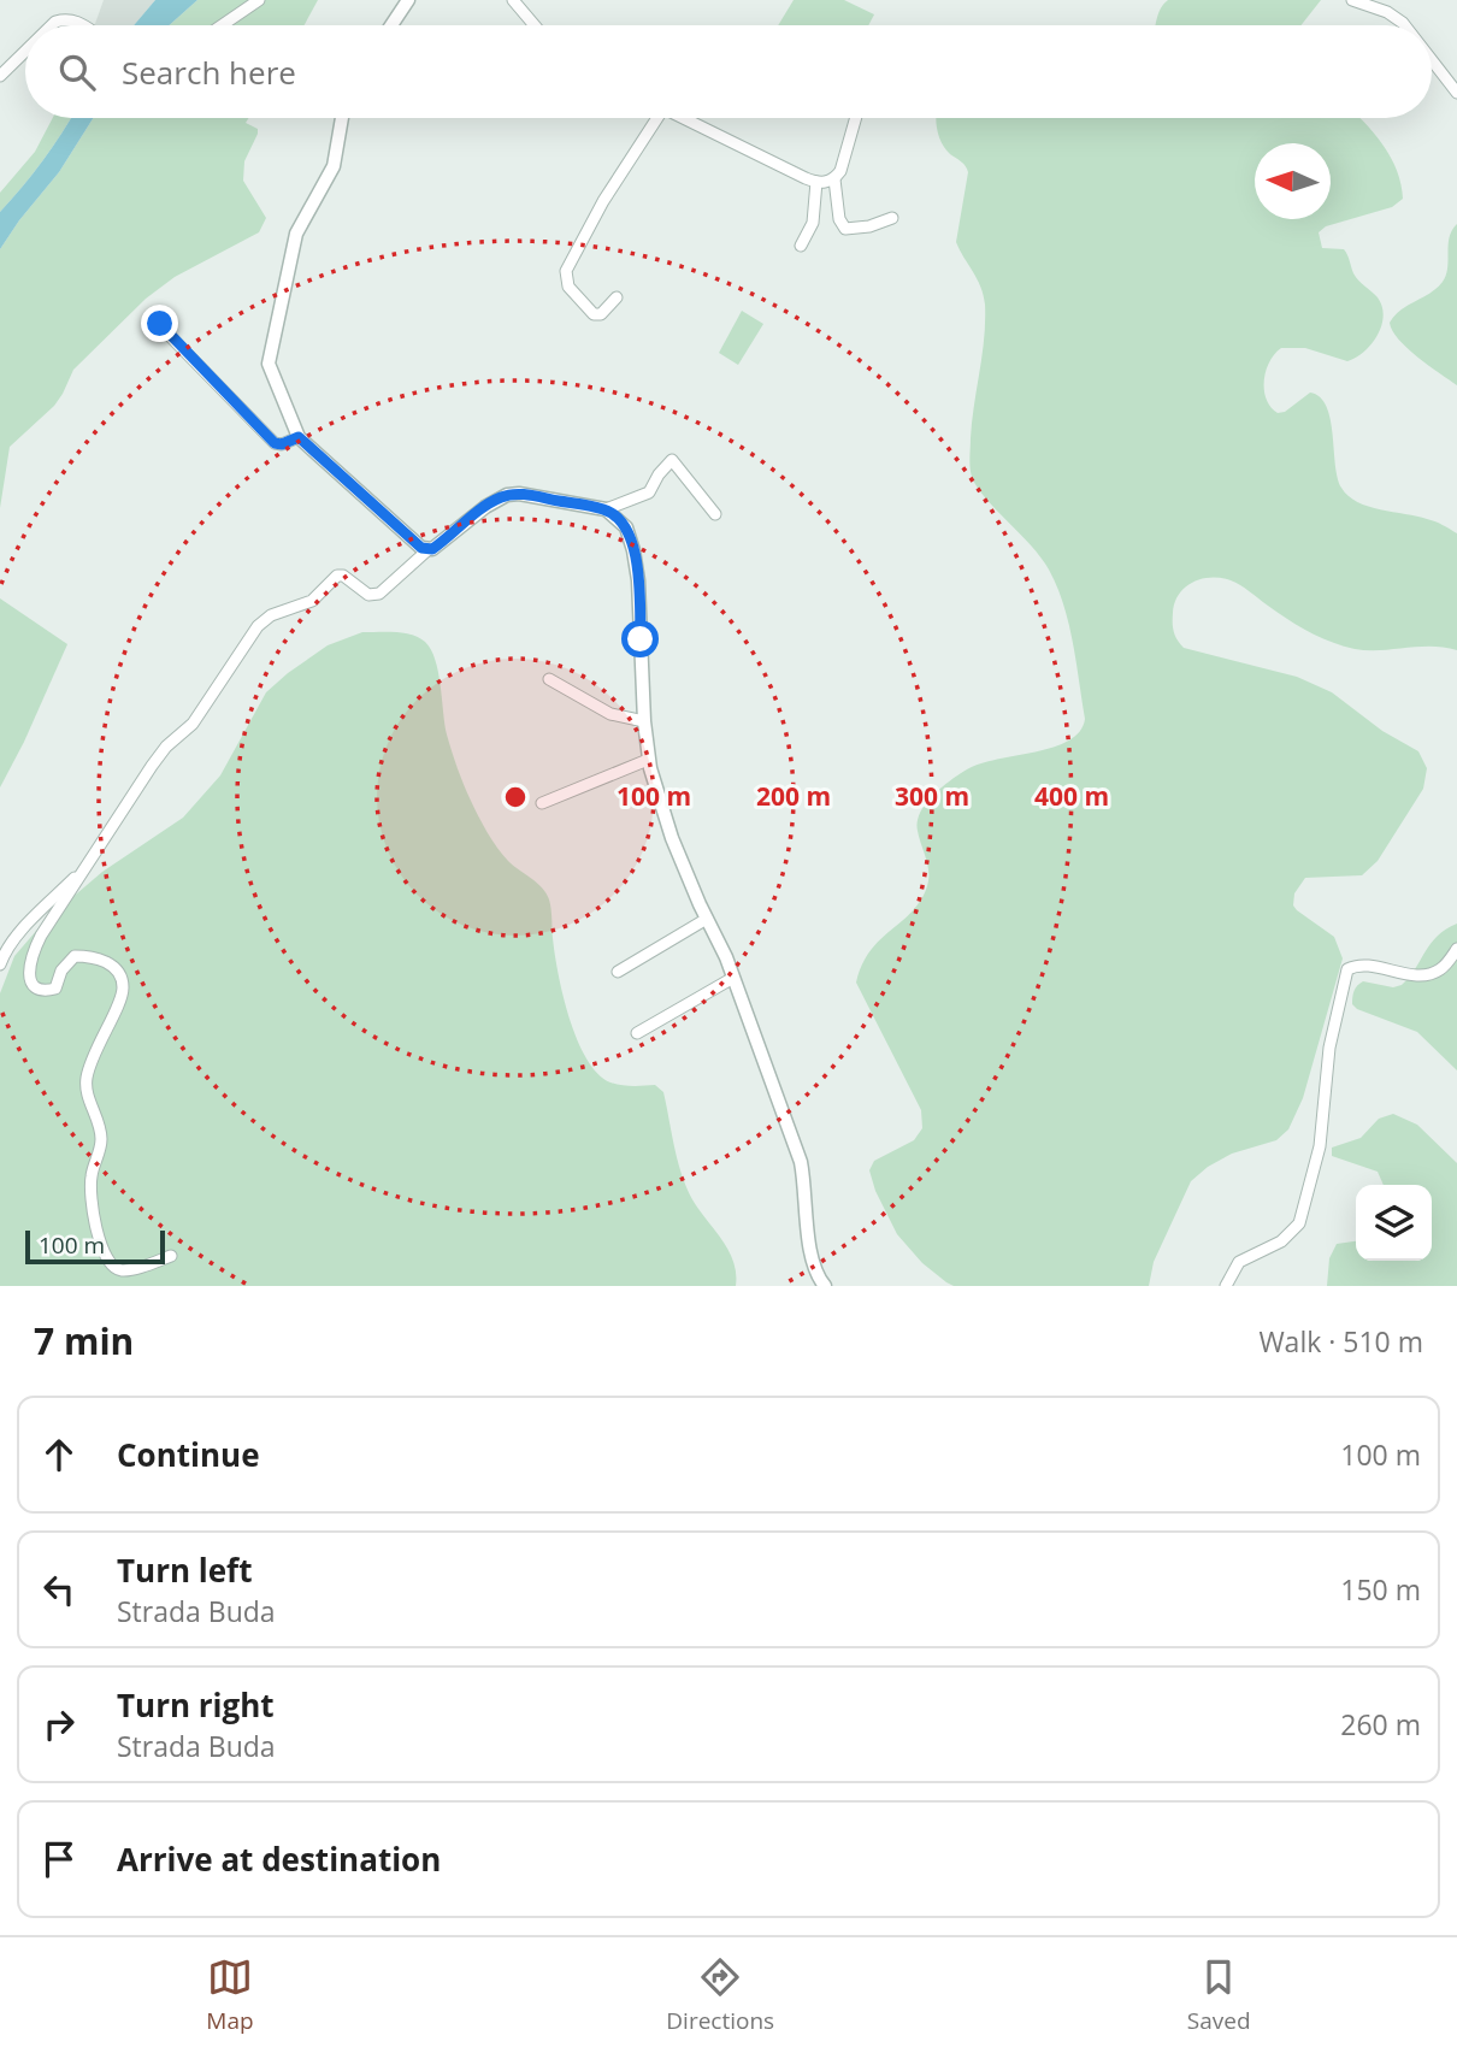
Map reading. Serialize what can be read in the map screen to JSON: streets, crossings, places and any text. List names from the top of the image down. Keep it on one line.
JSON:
{"scale_bar":"100 m","north":"left","page":{"search":"Search here","scale":"100 m","heading":["7 min","Walk · 510 m"],"list":[["Continue","100 m"],["Turn left","Strada Buda","150 m"],["Turn right","Strada Buda","260 m"],"Arrive at destination"],"nav":["Map","Directions","Saved"]},"rings":["100 m","200 m","300 m","400 m"]}
